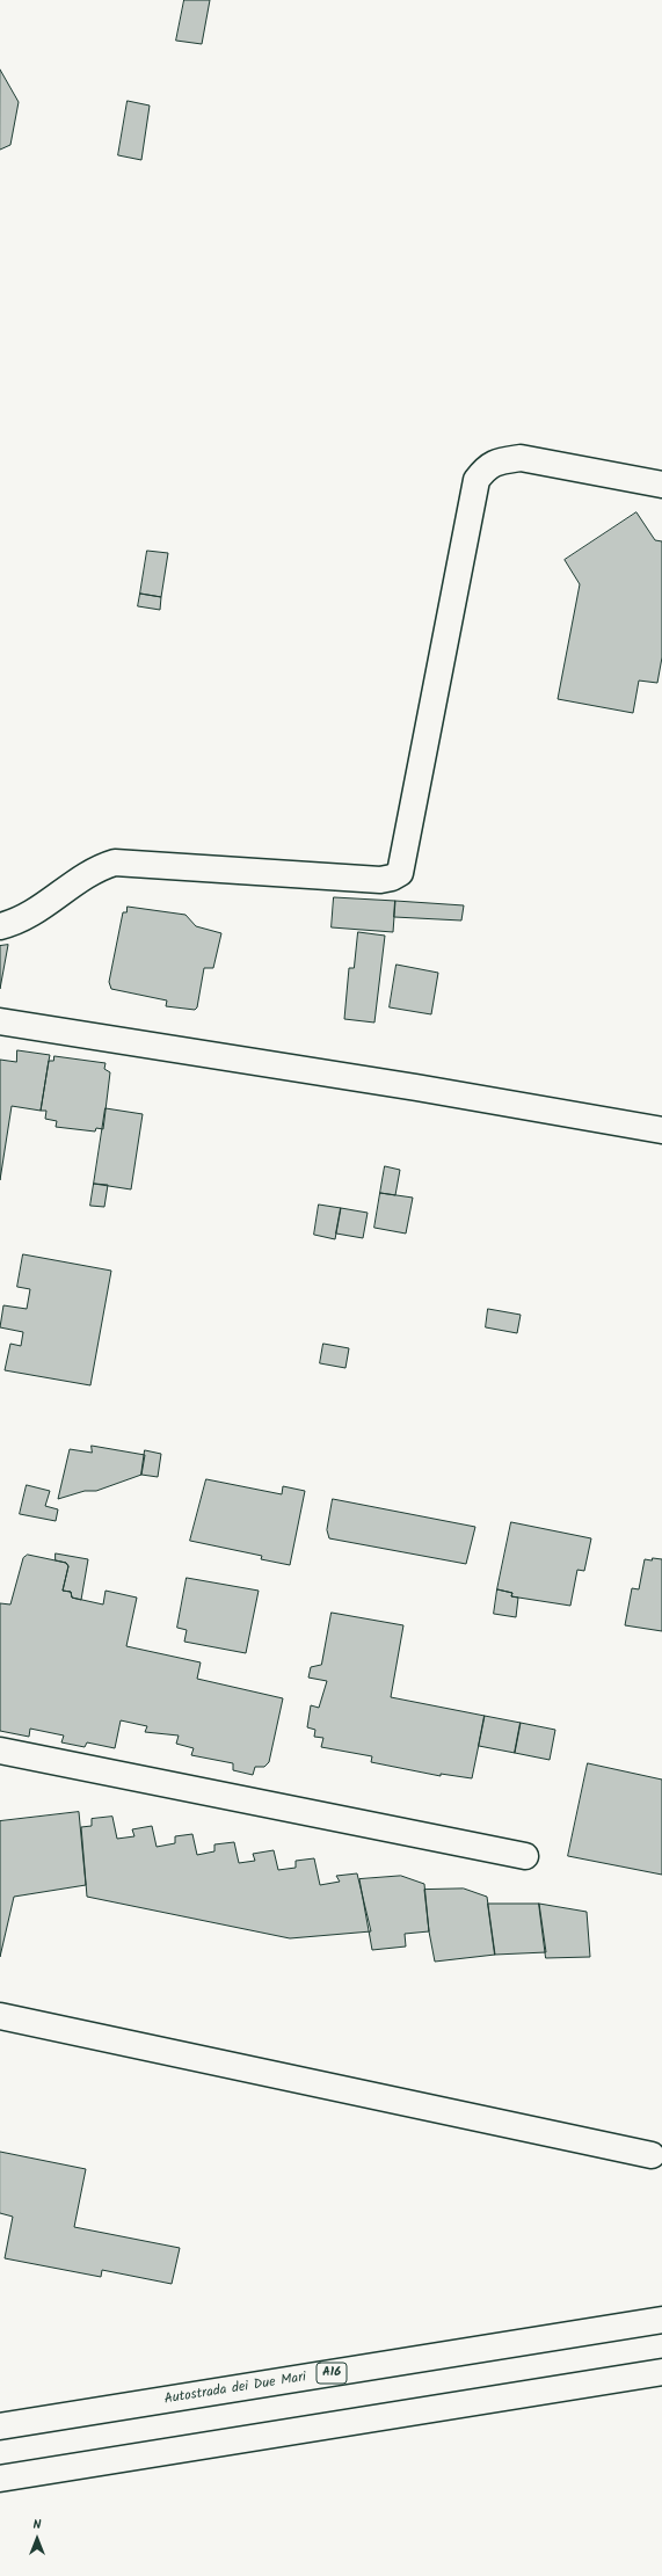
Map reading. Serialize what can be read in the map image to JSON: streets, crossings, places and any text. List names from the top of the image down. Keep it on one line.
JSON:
{"streets":{"main road":["A16","Autostrada dei Due Mari"]},"north":"top"}
